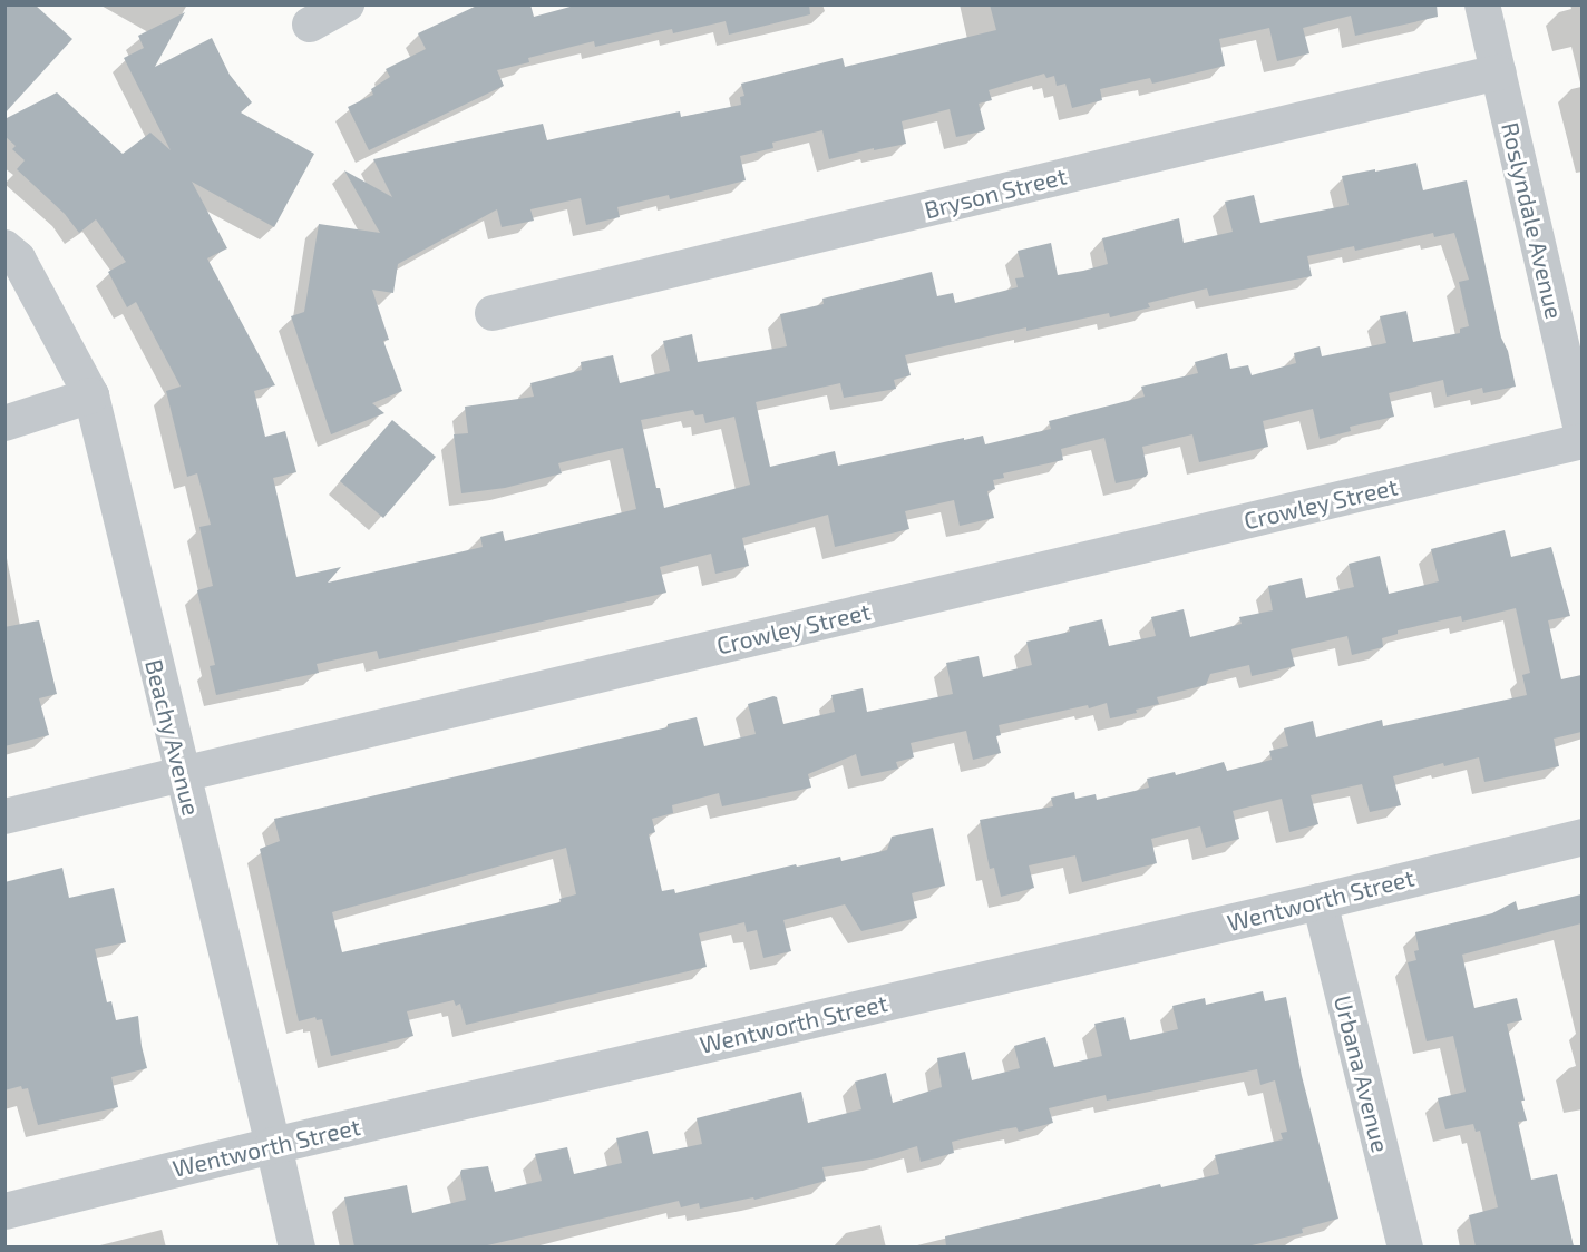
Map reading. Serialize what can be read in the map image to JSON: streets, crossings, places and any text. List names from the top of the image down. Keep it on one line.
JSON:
{"streets":{"street":["Bryson Street","Roslyndale Avenue","Crowley Street","Beachy Avenue","Wentworth Street","Urbana Avenue"]},"crossings":[["Bryson Street","Roslyndale Avenue"],["Roslyndale Avenue","Crowley Street"],["Crowley Street","Beachy Avenue"],["Beachy Avenue","Wentworth Street"],["Wentworth Street","Urbana Avenue"]]}
